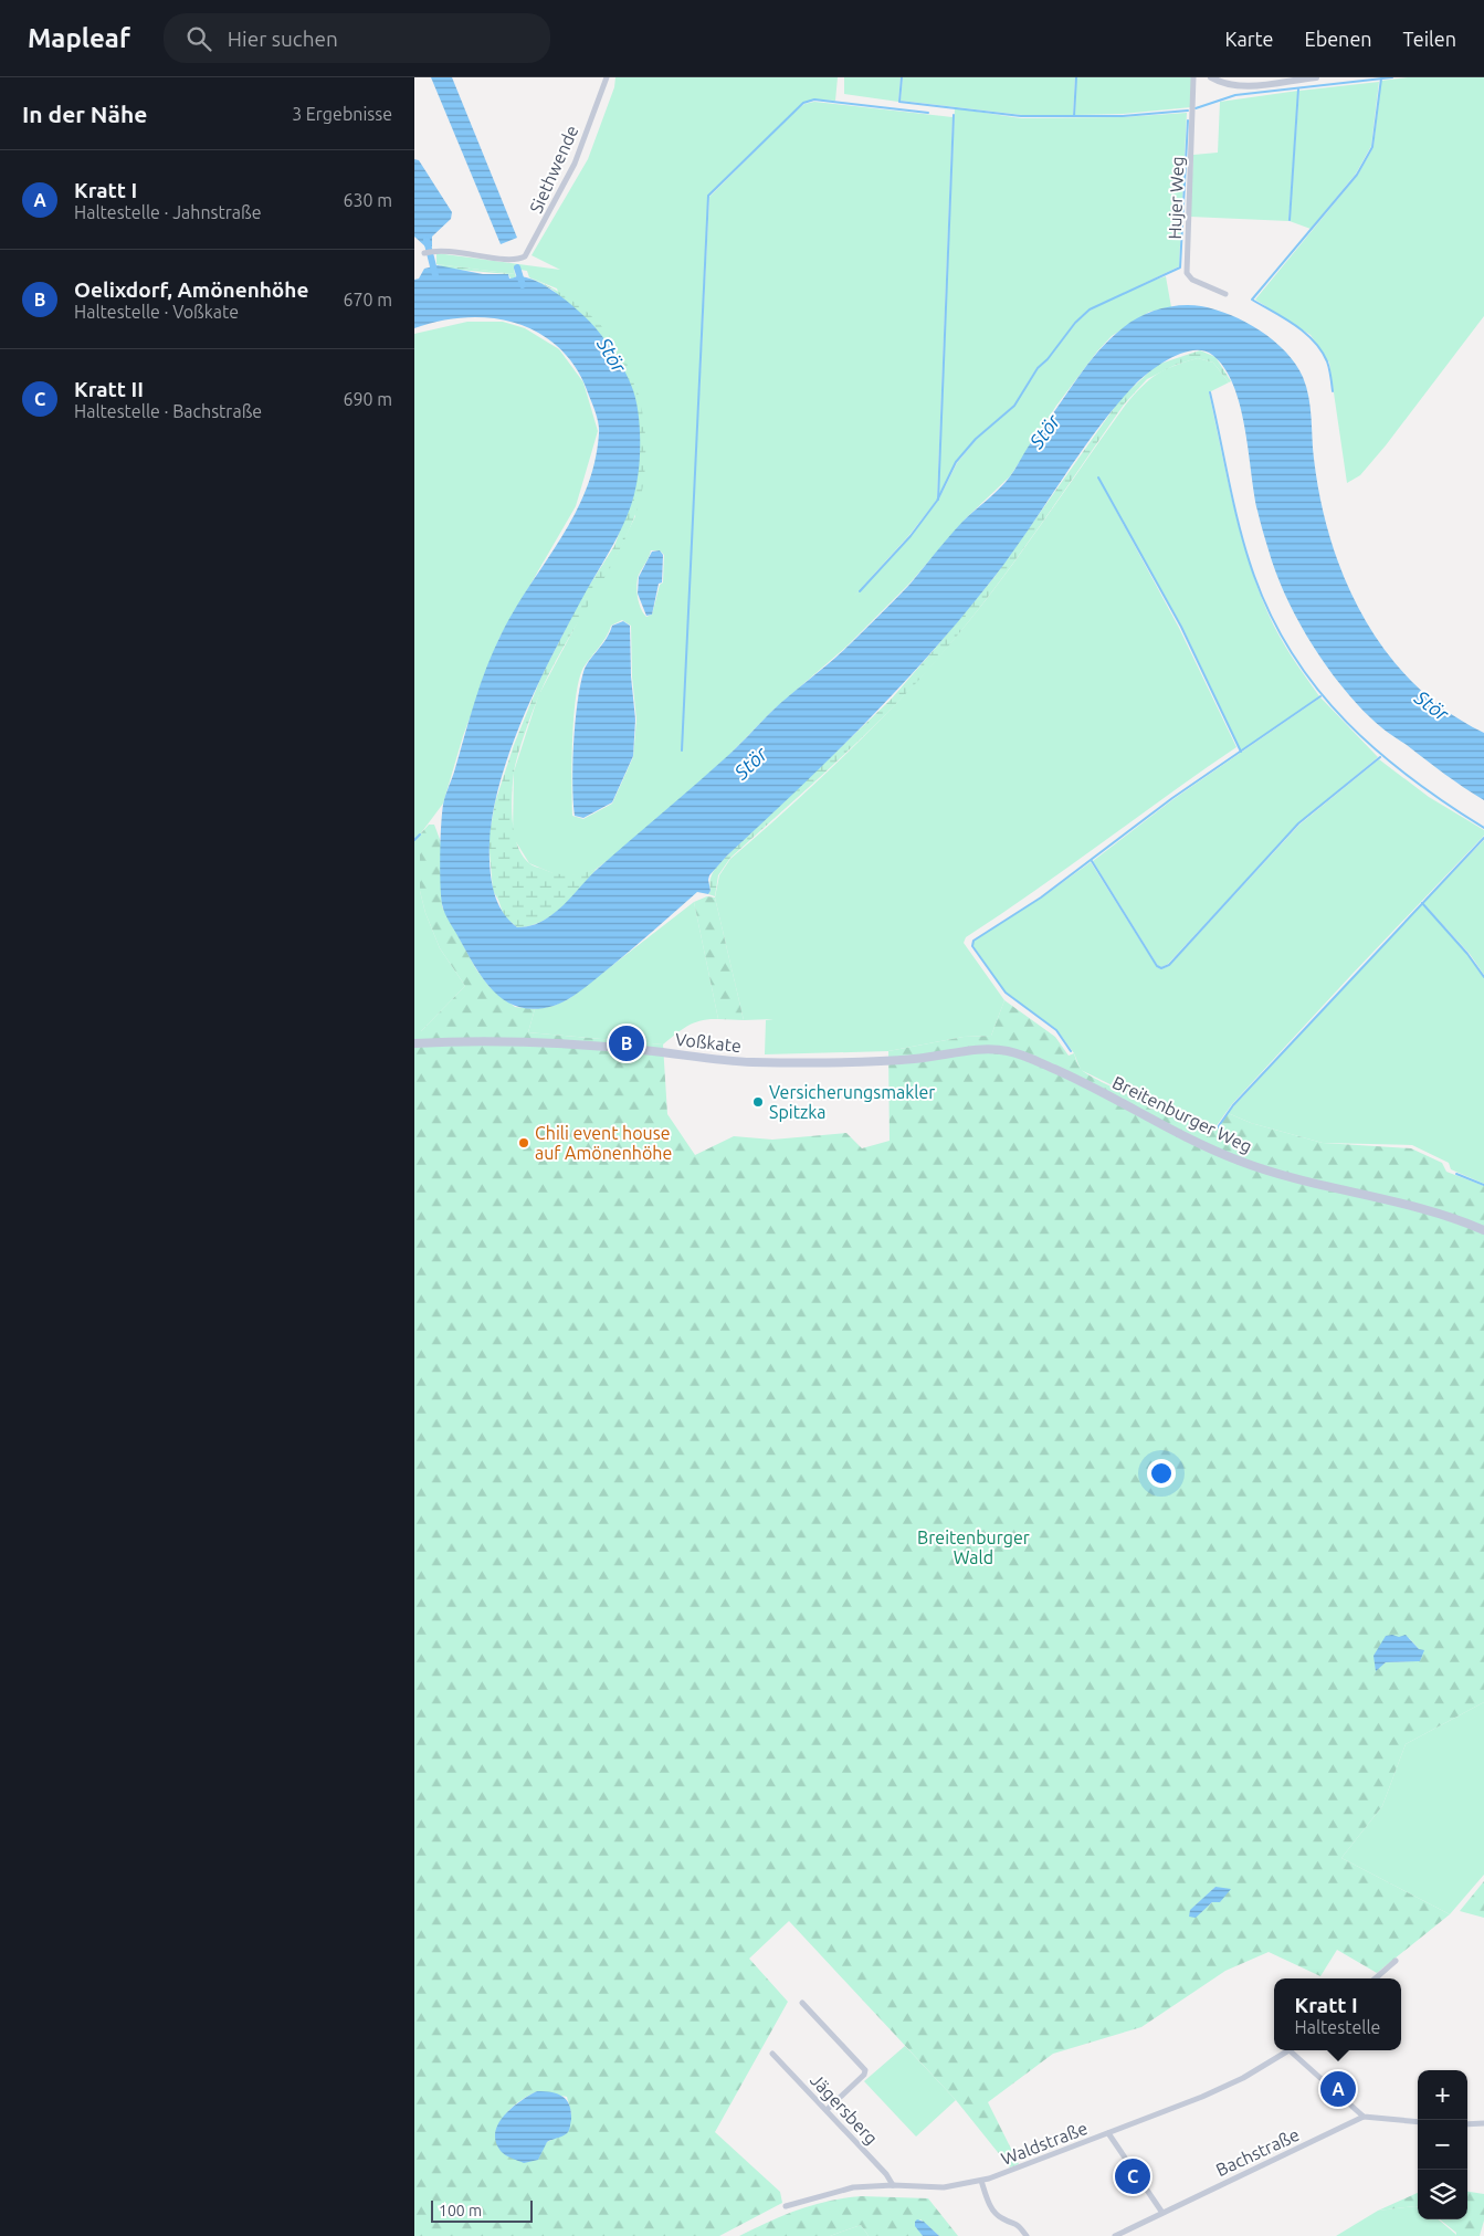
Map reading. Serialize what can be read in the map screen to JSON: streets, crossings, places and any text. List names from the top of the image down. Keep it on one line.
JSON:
{"streets":{"main road":["Voßkate","Breitenburger Weg"],"street":["Siethwende","Hujer Weg","Jägersberg","Waldstraße","Bachstraße"]},"crossings":[["Voßkate","Breitenburger Weg"],["Jägersberg","Waldstraße"]],"water":["Stör"],"parks":["Breitenburger Wald"],"places":["Versicherungsmakler Spitzka","Chili event house auf Amönenhöhe"],"scale_bar":"100 m","page":{"header":"Mapleaf","search":"Hier suchen","nav":["Karte","Ebenen","Teilen"],"heading":["In der Nähe","3 Ergebnisse"],"list":[{"mark":"A","name":"Kratt I","note":"Haltestelle · Jahnstraße","value":"630 m"},{"mark":"B","name":"Oelixdorf, Amönenhöhe","note":"Haltestelle · Voßkate","value":"670 m"},{"mark":"C","name":"Kratt II","note":"Haltestelle · Bachstraße","value":"690 m"}],"pins":["B","A","C"],"popup":["Kratt I","Haltestelle"],"map_buttons":["+","−"],"scale":"100 m"}}
